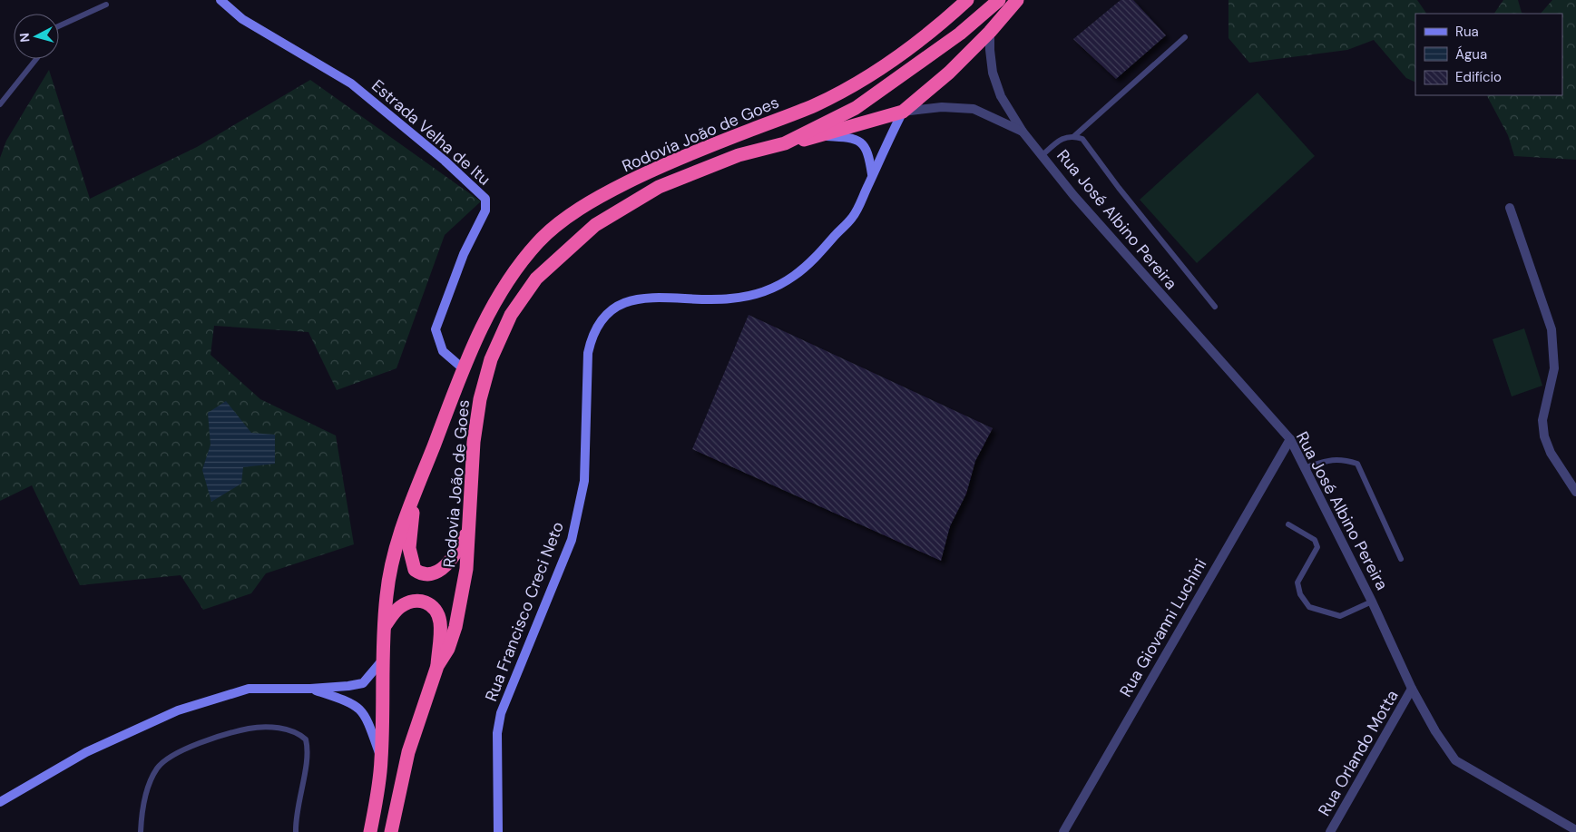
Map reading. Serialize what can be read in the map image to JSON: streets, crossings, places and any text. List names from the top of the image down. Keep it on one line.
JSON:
{"streets":{"highway":["Rodovia João de Goes"],"main road":["Estrada Velha de Itu","Rua Francisco Creci Neto"],"street":["Rua José Albino Pereira","Rua Giovanni Luchini","Rua Orlando Motta"]},"crossings":[["Estrada Velha de Itu","Rodovia João de Goes"],["Rua José Albino Pereira","Rua Francisco Creci Neto"],["Rua José Albino Pereira","Rua Giovanni Luchini"],["Rua José Albino Pereira","Rua Orlando Motta"]],"legend":["Rua","Água","Edifício"],"north":"left"}
